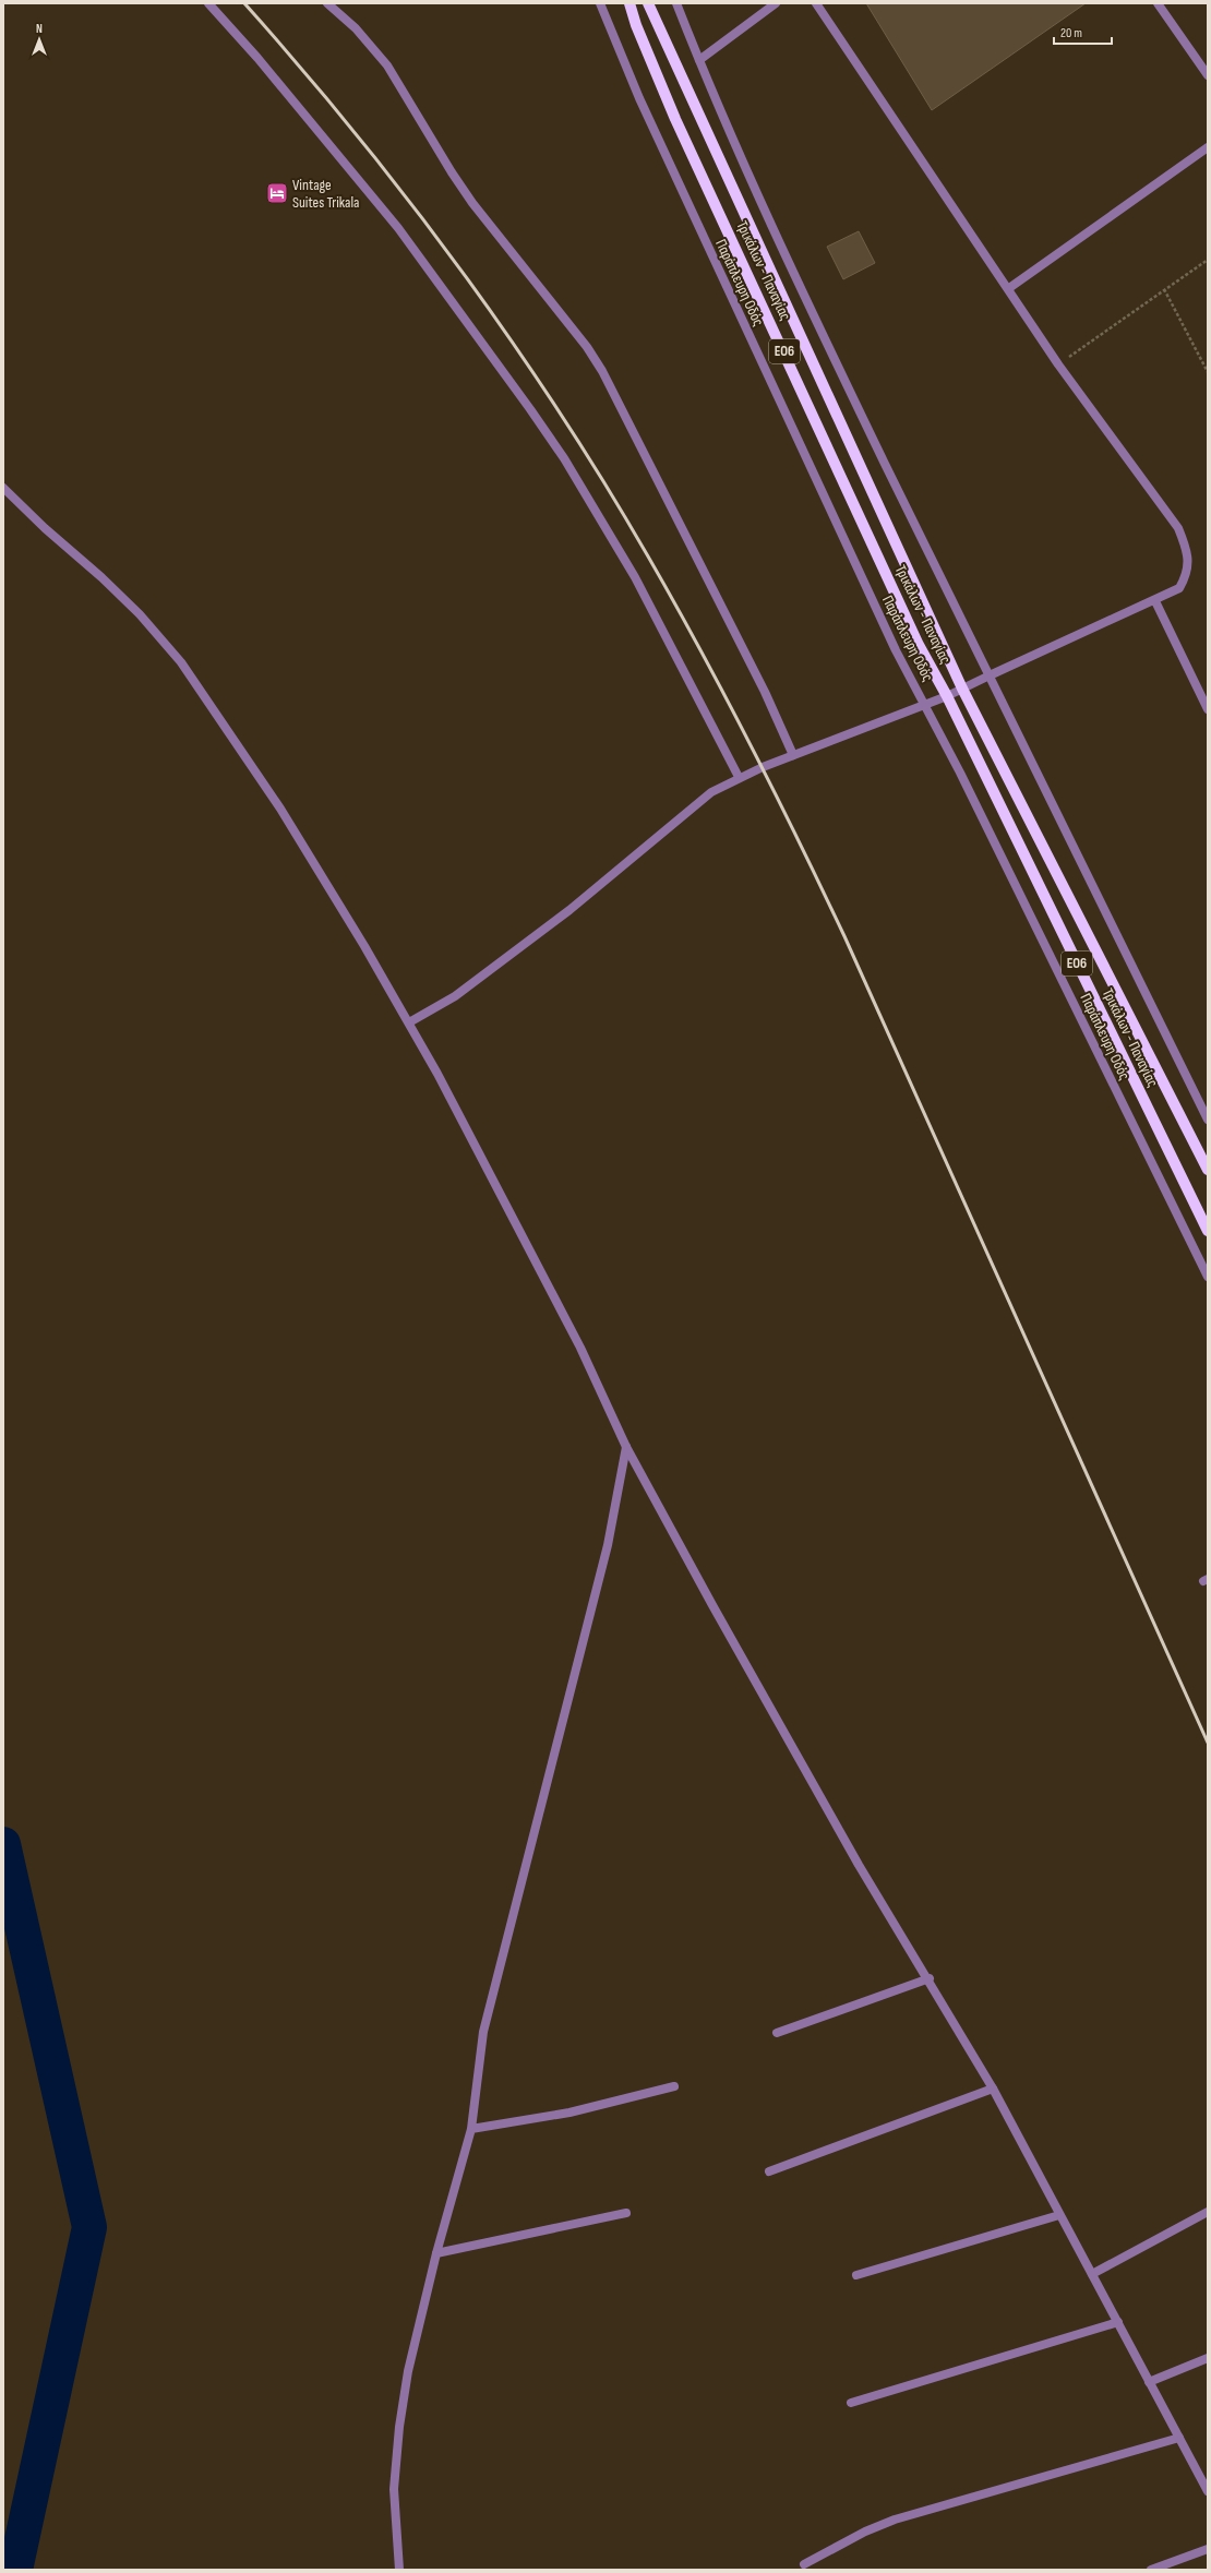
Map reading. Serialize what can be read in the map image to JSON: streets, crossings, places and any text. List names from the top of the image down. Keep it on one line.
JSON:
{"streets":{"main road":["Τρικάλων - Παναγίας","ΕΟ6"],"street":["Παράπλευρη Οδός"]},"places":{"hotel":["Vintage Suites Trikala"]},"scale_bar":"20 m","north":"top"}
